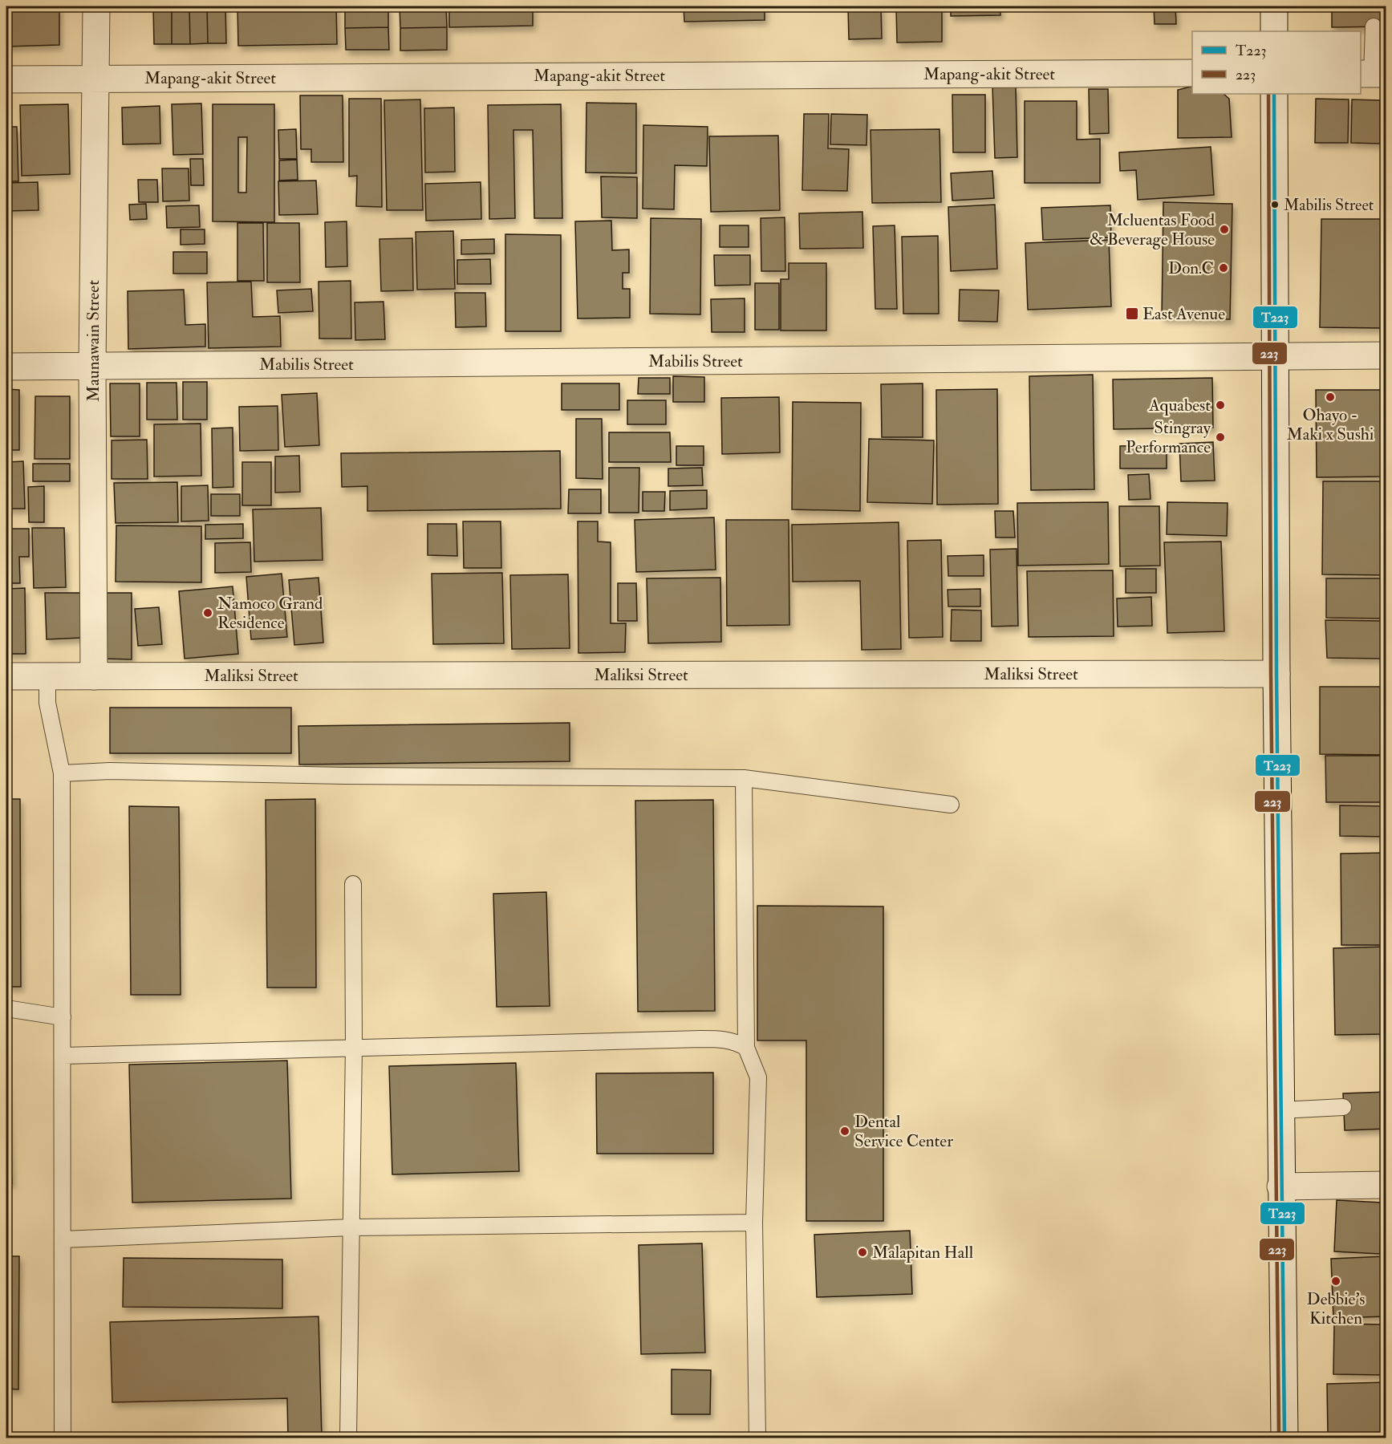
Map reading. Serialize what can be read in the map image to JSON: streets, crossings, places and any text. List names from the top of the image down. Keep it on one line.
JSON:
{"streets":{"street":["Mapang-akit Street","Maunawain Street","Mabilis Street","Maliksi Street"]},"crossings":[["Mapang-akit Street","Maunawain Street"],["Maunawain Street","Mabilis Street"],["Maunawain Street","Maliksi Street"]],"places":{"other":["Mabilis Street","Mcluentas Food & Beverage House","Don.C","Ohayo - Maki x Sushi","Aquabest","Stingray Performance","Namoco Grand Residence","Dental Service Center","Malapitan Hall","Debbie's Kitchen"],"transit":["East Avenue"]},"lines":["transit line T223","transit line 223"],"legend":["T223","223"]}
